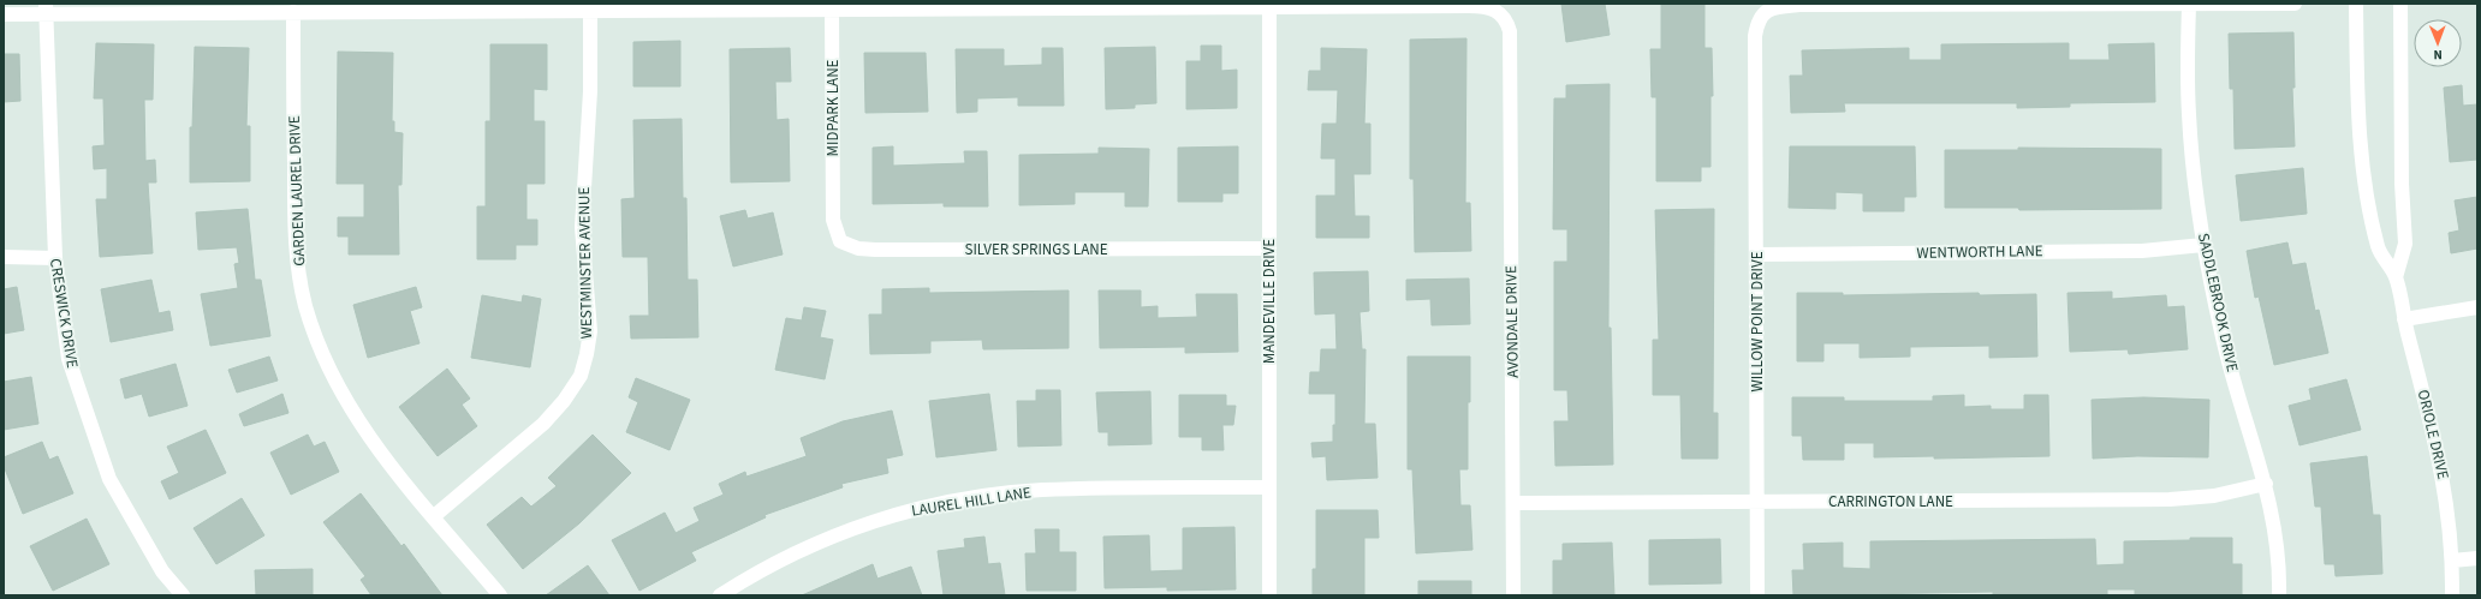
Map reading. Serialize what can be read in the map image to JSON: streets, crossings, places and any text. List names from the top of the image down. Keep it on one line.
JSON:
{"streets":{"street":["MIDPARK LANE","GARDEN LAUREL DRIVE","SILVER SPRINGS LANE","WENTWORTH LANE","WESTMINSTER AVENUE","MANDEVILLE DRIVE","SADDLEBROOK DRIVE","CRESWICK DRIVE","AVONDALE DRIVE","WILLOW POINT DRIVE","ORIOLE DRIVE","LAUREL HILL LANE","CARRINGTON LANE"]},"crossings":[["MIDPARK LANE","SILVER SPRINGS LANE"],["MIDPARK LANE","AVONDALE DRIVE"],["GARDEN LAUREL DRIVE","WESTMINSTER AVENUE"],["GARDEN LAUREL DRIVE","AVONDALE DRIVE"],["SILVER SPRINGS LANE","MANDEVILLE DRIVE"],["WENTWORTH LANE","SADDLEBROOK DRIVE"],["WENTWORTH LANE","WILLOW POINT DRIVE"],["WESTMINSTER AVENUE","AVONDALE DRIVE"],["MANDEVILLE DRIVE","AVONDALE DRIVE"],["MANDEVILLE DRIVE","LAUREL HILL LANE"],["SADDLEBROOK DRIVE","WILLOW POINT DRIVE"],["SADDLEBROOK DRIVE","CARRINGTON LANE"],["CRESWICK DRIVE","AVONDALE DRIVE"],["AVONDALE DRIVE","CARRINGTON LANE"],["WILLOW POINT DRIVE","CARRINGTON LANE"]],"north":"bottom"}
